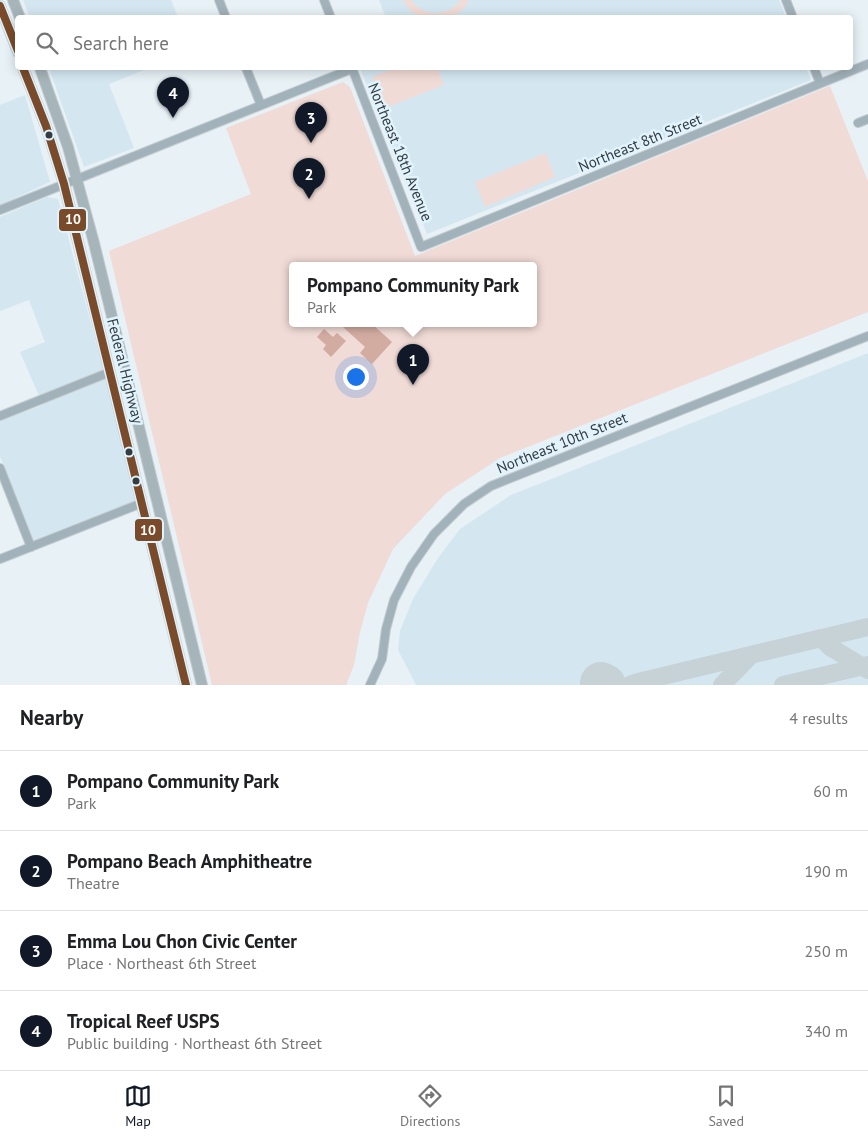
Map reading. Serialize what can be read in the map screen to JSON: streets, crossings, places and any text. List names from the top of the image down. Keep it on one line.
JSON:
{"streets":{"main road":["Federal Highway"],"street":["Northeast 8th Street","Northeast 18th Avenue","Northeast 10th Street"]},"crossings":[["Northeast 8th Street","Northeast 18th Avenue"]],"lines":["transit line 10"],"page":{"search":"Search here","pins":["4","3","2","1"],"popup":["Pompano Community Park","Park"],"heading":["Nearby","4 results"],"list":[{"mark":"1","name":"Pompano Community Park","note":"Park","value":"60 m"},{"mark":"2","name":"Pompano Beach Amphitheatre","note":"Theatre","value":"190 m"},{"mark":"3","name":"Emma Lou Chon Civic Center","note":"Place · Northeast 6th Street","value":"250 m"},{"mark":"4","name":"Tropical Reef USPS","note":"Public building · Northeast 6th Street","value":"340 m"}],"nav":["Map","Directions","Saved"]}}
